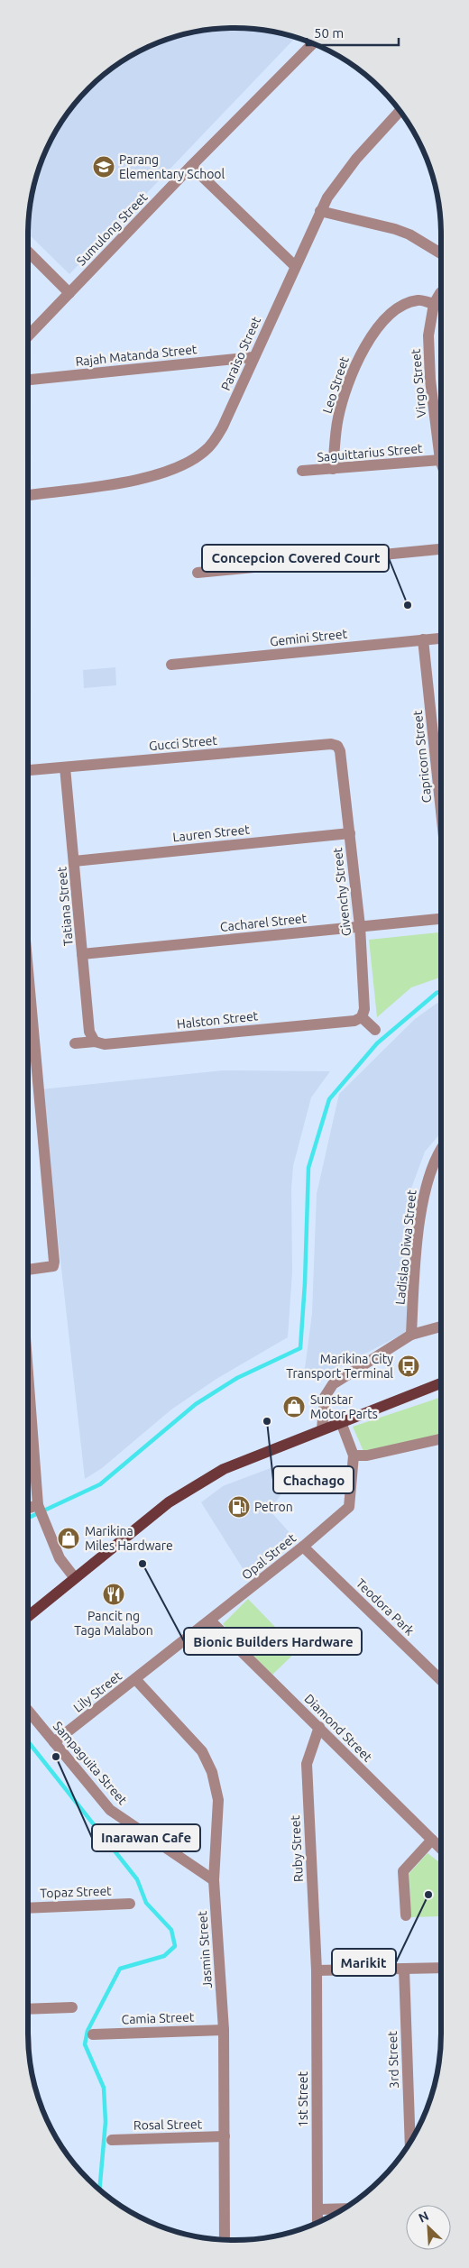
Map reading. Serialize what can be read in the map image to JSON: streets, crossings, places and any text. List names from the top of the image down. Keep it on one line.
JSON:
{"streets":{"street":["Sumulong Street","Paraiso Street","Rajah Matanda Street","Virgo Street","Leo Street","Saguittarius Street","Gemini Street","Gucci Street","Capricorn Street","Lauren Street","Givenchy Street","Tatiana Street","Cacharel Street","Halston Street","Ladislao Diwa Street","Opal Street","Teodora Park","Lily Street","Diamond Street","Sampaguita Street","Ruby Street","Topaz Street","Jasmin Street","Camia Street","3rd Street","1st Street","Rosal Street"]},"crossings":[["Paraiso Street","Rajah Matanda Street"],["Virgo Street","Leo Street"],["Virgo Street","Saguittarius Street"],["Leo Street","Saguittarius Street"],["Gemini Street","Capricorn Street"],["Gucci Street","Givenchy Street"],["Gucci Street","Tatiana Street"],["Lauren Street","Givenchy Street"],["Lauren Street","Tatiana Street"],["Givenchy Street","Cacharel Street"],["Givenchy Street","Halston Street"],["Tatiana Street","Cacharel Street"],["Tatiana Street","Halston Street"],["Opal Street","Teodora Park"],["Opal Street","Lily Street"],["Opal Street","Diamond Street"],["Opal Street","Jasmin Street"],["Lily Street","Sampaguita Street"],["Lily Street","Jasmin Street"],["Diamond Street","Ruby Street"],["Sampaguita Street","Jasmin Street"],["Ruby Street","1st Street"],["Jasmin Street","Camia Street"],["Jasmin Street","Rosal Street"]],"places":{"school or university":["Parang Elementary School"],"other":["Concepcion Covered Court","Chachago","Bionic Builders Hardware","Inarawan Cafe","Marikit"],"bus stop":["Marikina City Transport Terminal"],"shop":["Sunstar Motor Parts","Marikina Miles Hardware"],"fuel station":["Petron"],"restaurant":["Pancit ng Taga Malabon"]},"scale_bar":"50 m","north":"top left"}
